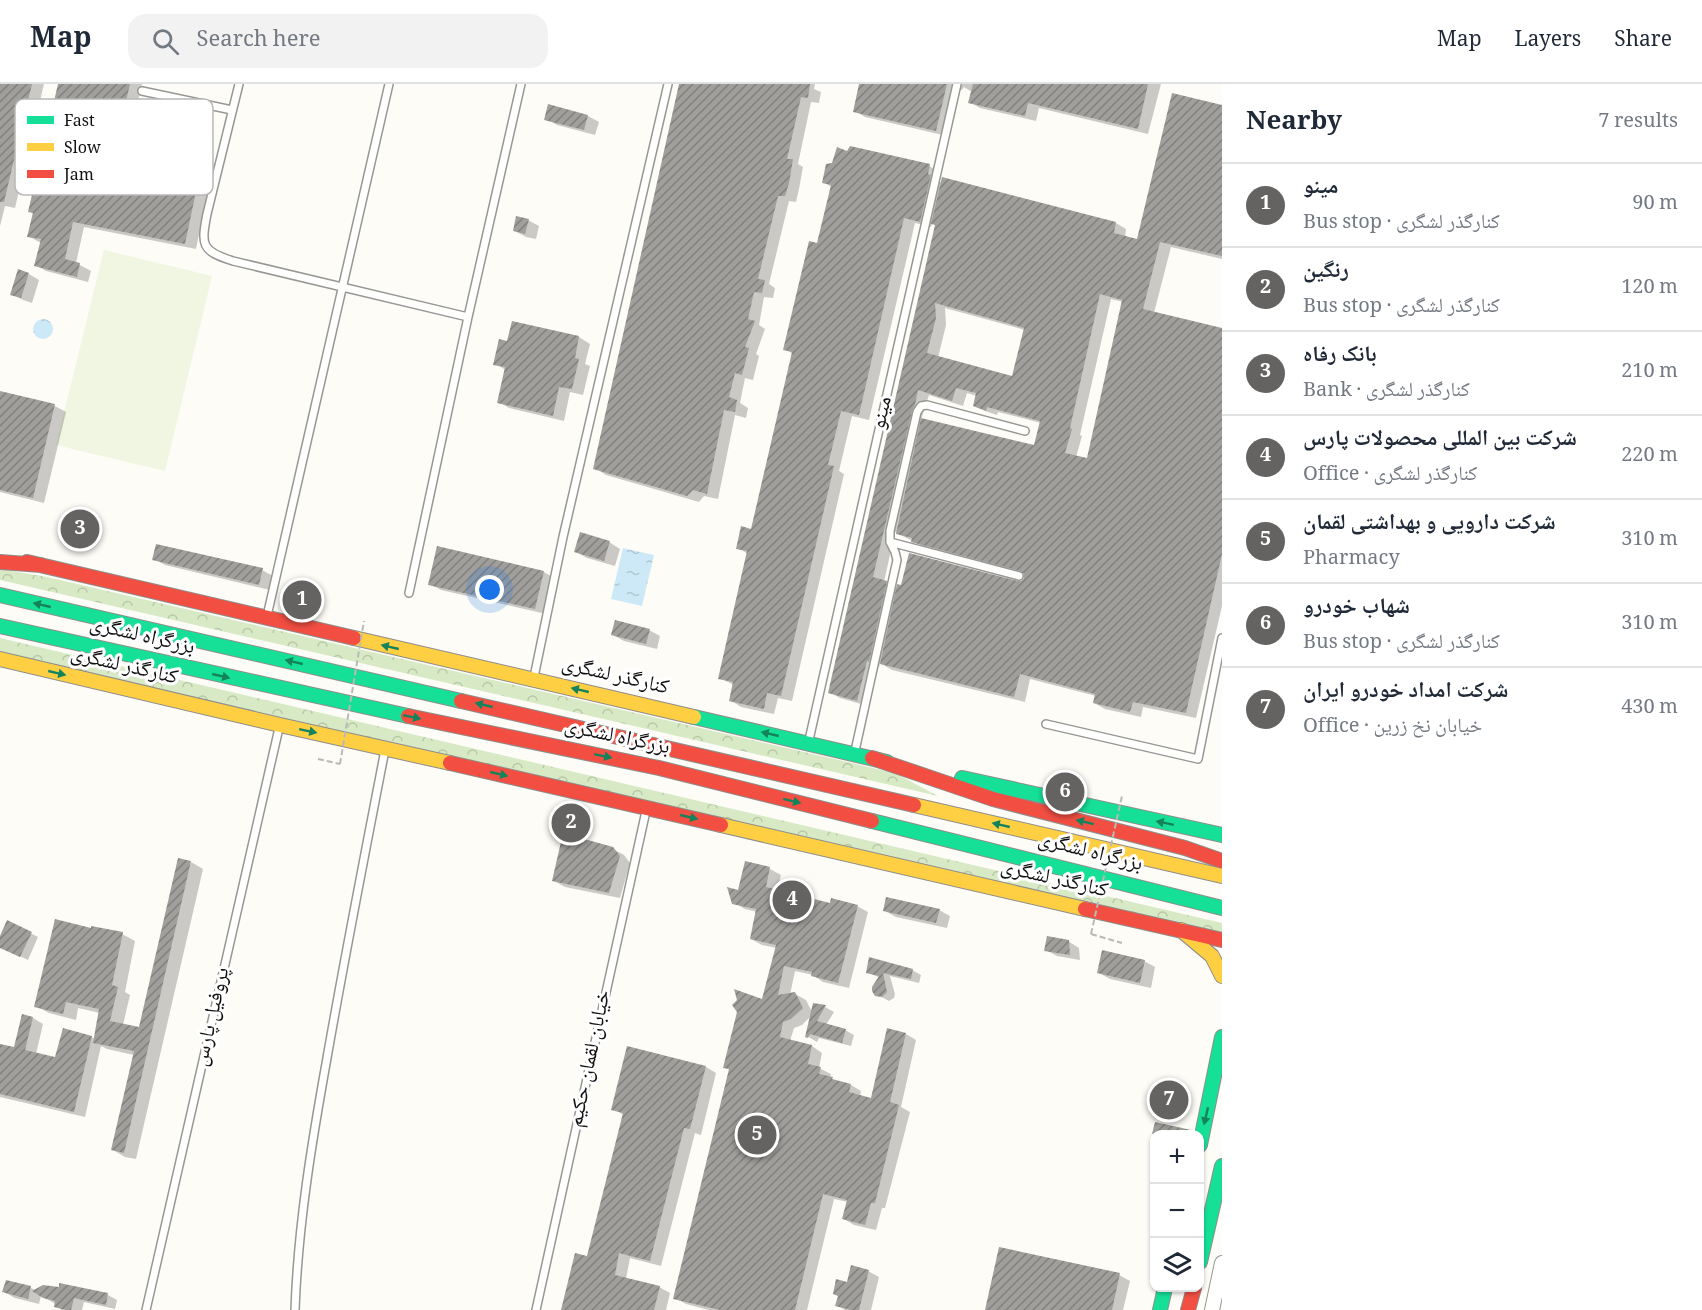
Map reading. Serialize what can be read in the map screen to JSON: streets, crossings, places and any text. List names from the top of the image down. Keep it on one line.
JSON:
{"streets":{"main road":["بزرگراه لشگری","کنارگذر لشگری"],"lane":["مینو","پروفیل پارس","خیابان لقمان حکیم"]},"crossings":[["مینو","کنارگذر لشگری"],["کنارگذر لشگری","پروفیل پارس"],["کنارگذر لشگری","خیابان لقمان حکیم"]],"legend":["Fast","Slow","Jam"],"page":{"header":"Map","search":"Search here","nav":["Map","Layers","Share"],"heading":["Nearby","7 results"],"list":[{"mark":"1","name":"مینو","note":"Bus stop · کنارگذر لشگری","value":"90 m"},{"mark":"2","name":"رنگین","note":"Bus stop · کنارگذر لشگری","value":"120 m"},{"mark":"3","name":"بانک رفاه","note":"Bank · کنارگذر لشگری","value":"210 m"},{"mark":"4","name":"شرکت بین المللی محصولات پارس","note":"Office · کنارگذر لشگری","value":"220 m"},{"mark":"5","name":"شرکت دارویی و بهداشتی لقمان","note":"Pharmacy","value":"310 m"},{"mark":"6","name":"شهاب خودرو","note":"Bus stop · کنارگذر لشگری","value":"310 m"},{"mark":"7","name":"شرکت امداد خودرو ایران","note":"Office · خیابان نخ زرین","value":"430 m"}],"pins":["3","1","6","2","4","7","5"],"map_buttons":["+","−"]}}
